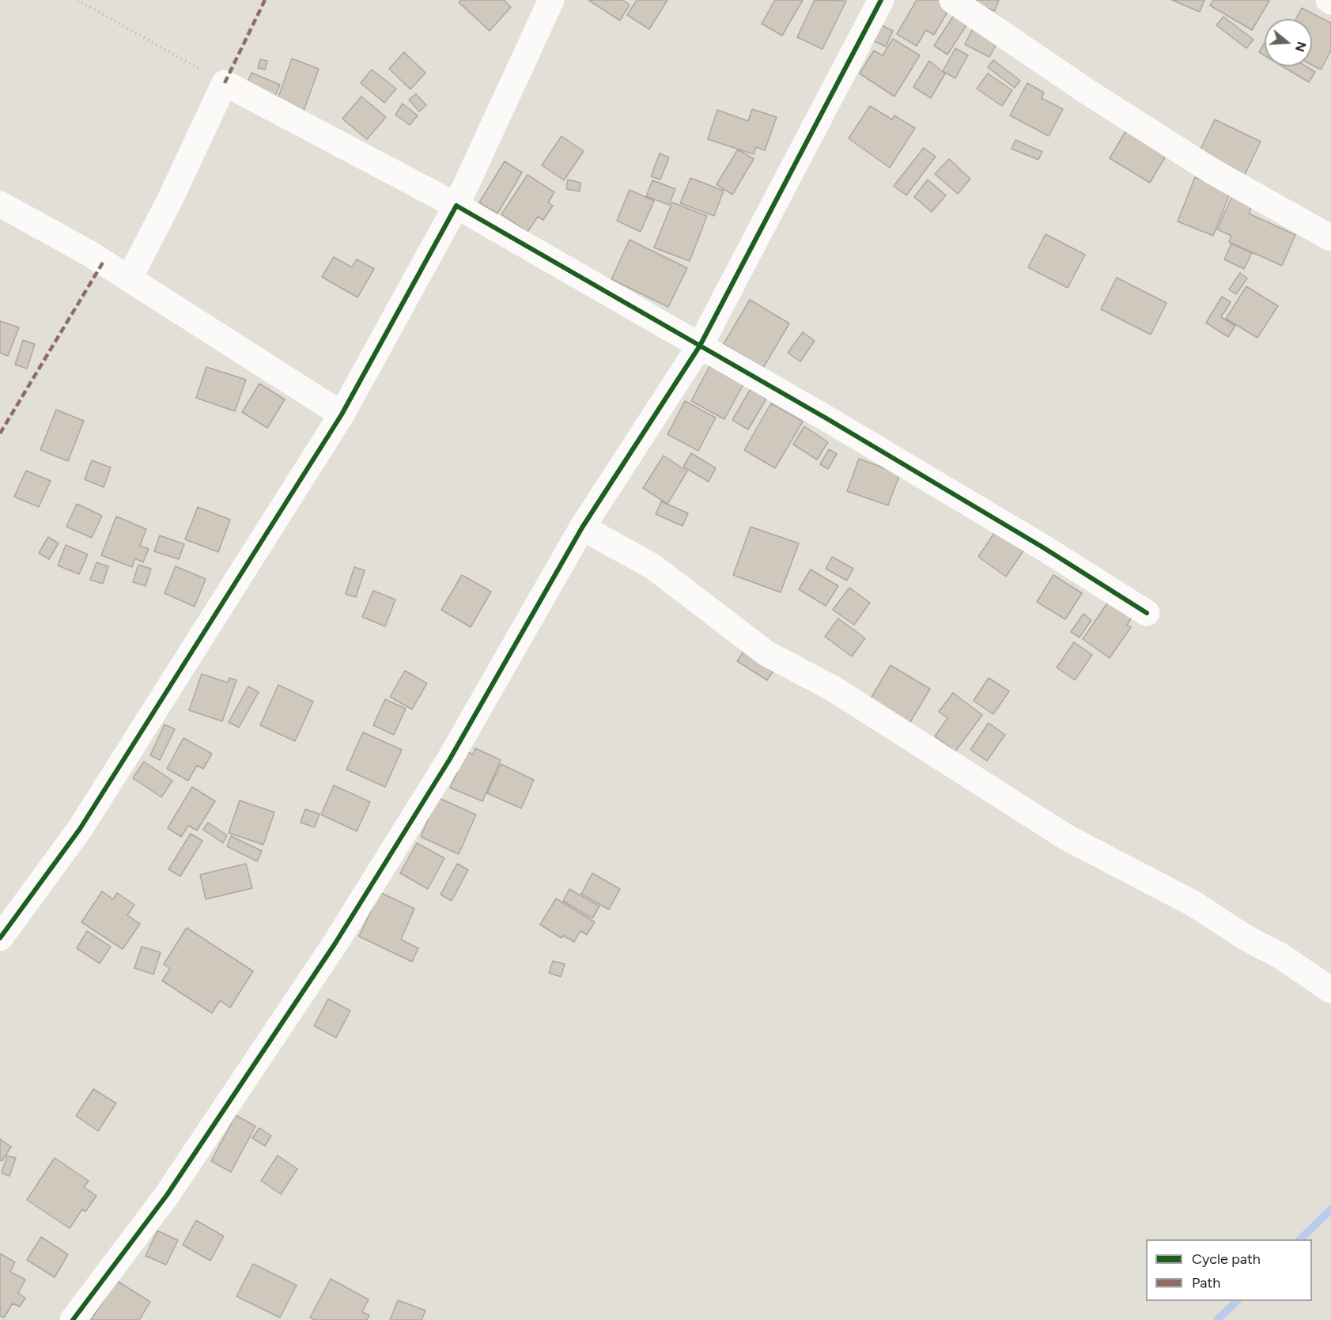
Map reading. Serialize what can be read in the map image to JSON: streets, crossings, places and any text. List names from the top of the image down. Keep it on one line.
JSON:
{"legend":["Cycle path","Path"],"north":"right"}
